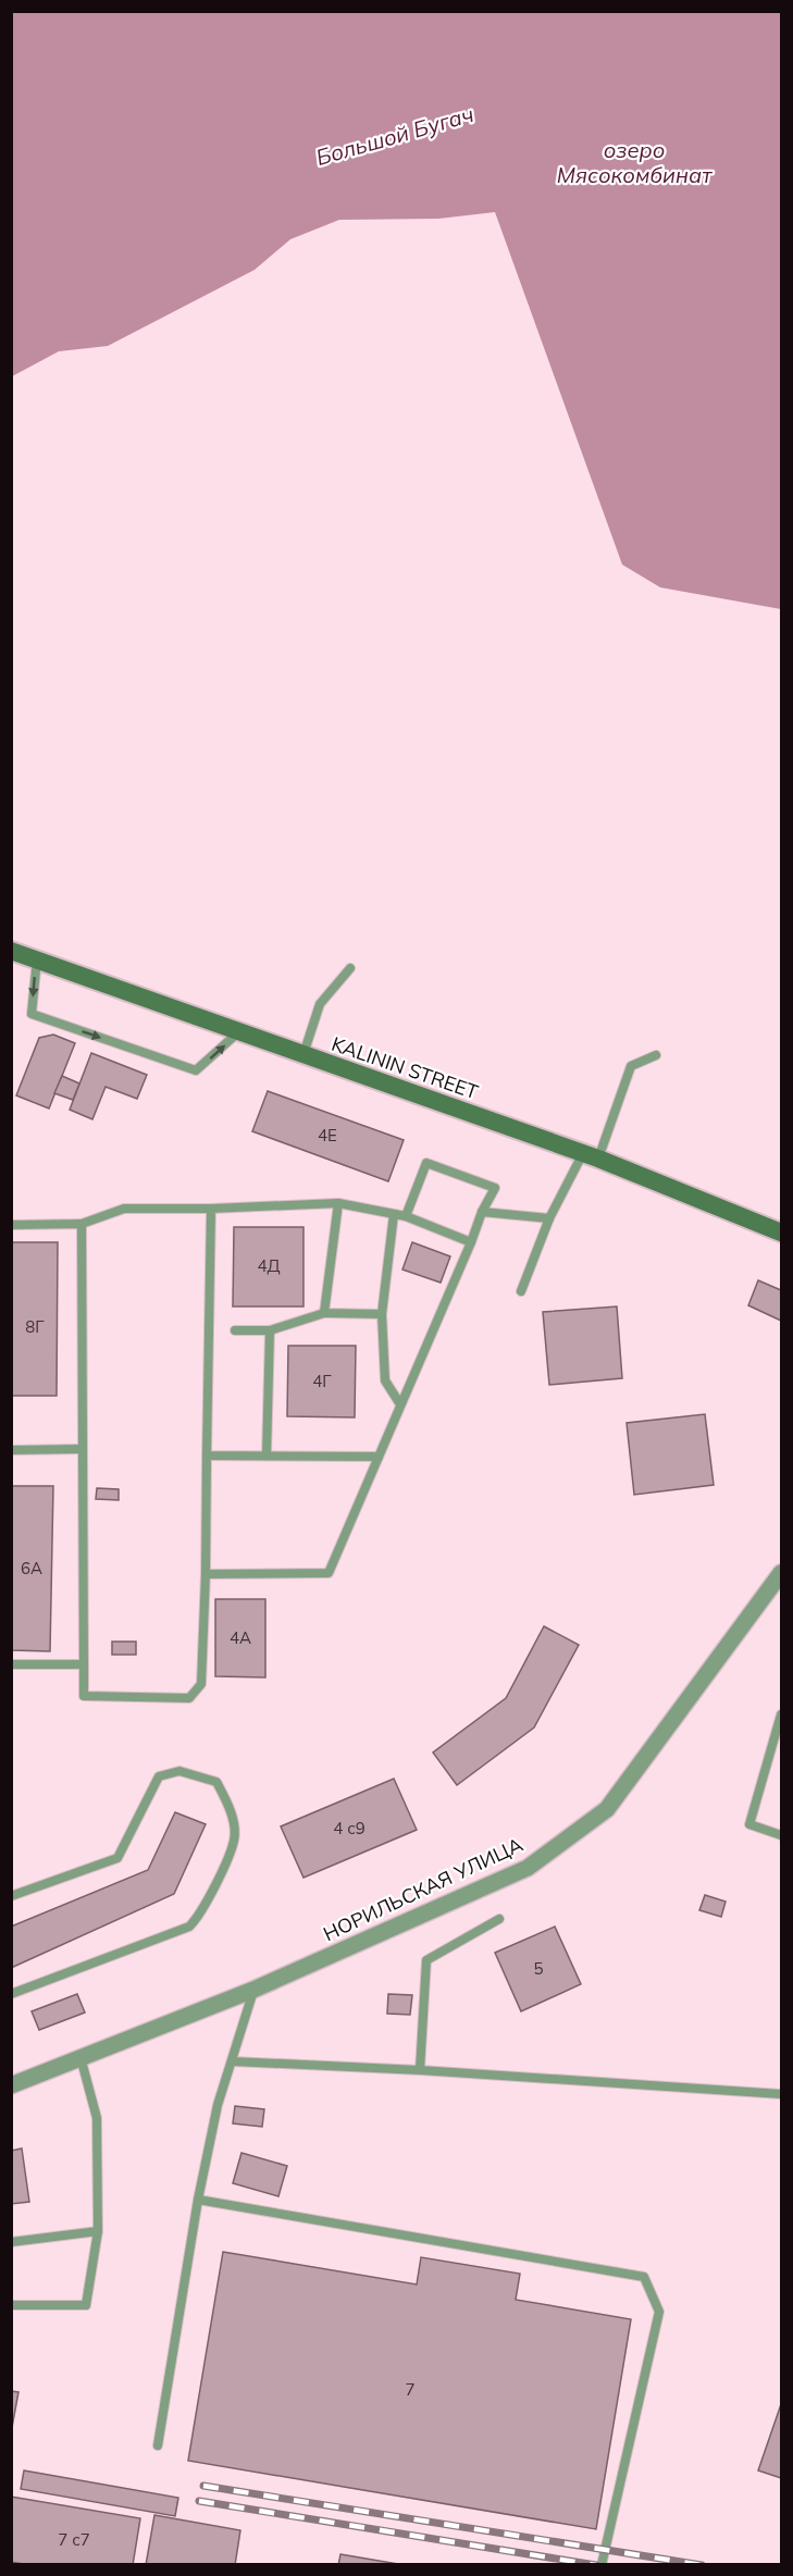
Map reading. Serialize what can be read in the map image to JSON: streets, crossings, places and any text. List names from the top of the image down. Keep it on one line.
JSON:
{"streets":{"main road":["KALININ STREET"],"street":["НОРИЛЬСКАЯ УЛИЦА"]},"water":["Большой Бугач","озеро Мясокомбинат"],"house_numbers":["4Е","4Д","8Г","4Г","6А","4А","4 с9","5","7","7 с7"]}
